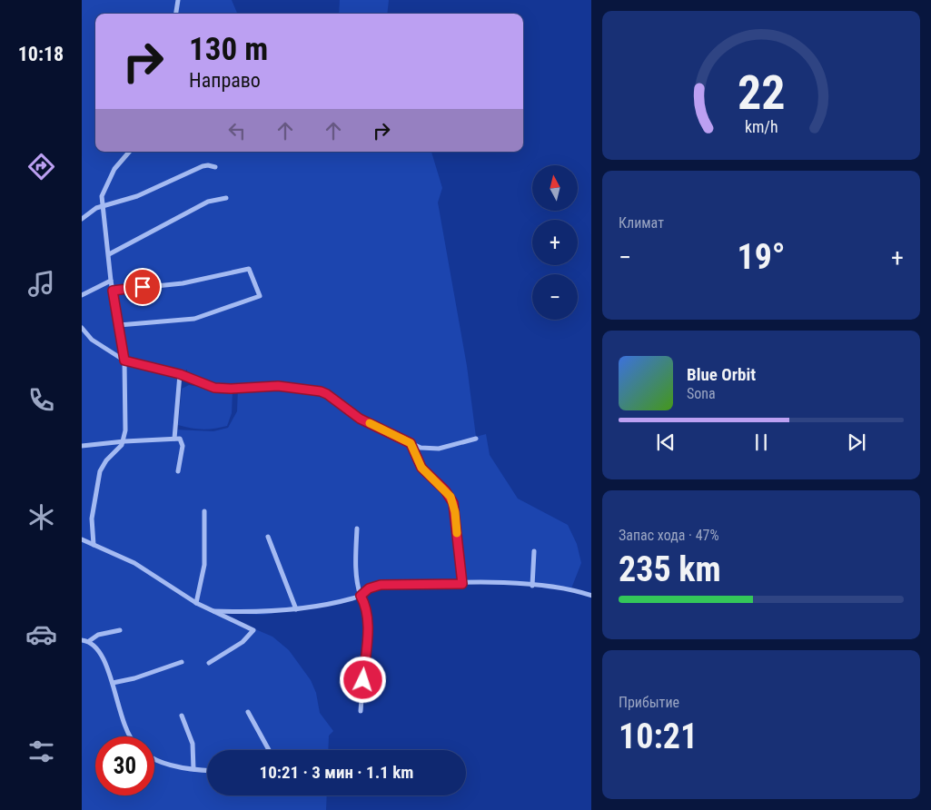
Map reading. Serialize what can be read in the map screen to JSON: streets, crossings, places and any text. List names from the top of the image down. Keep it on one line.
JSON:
{"north":"top","page":{"tabs":"10:18","turn":["130 m","Направо"],"map_buttons":["+","−"],"tile":["Климат",["Запас хода · 47%","235 km"],["Прибытие","10:21"]],"heat":["−","19°","+"],"song":["Blue Orbit","Sona"],"limit":"30","trip":"10:21 · 3 мин · 1.1 km","gauge":["22","km/h"]}}
